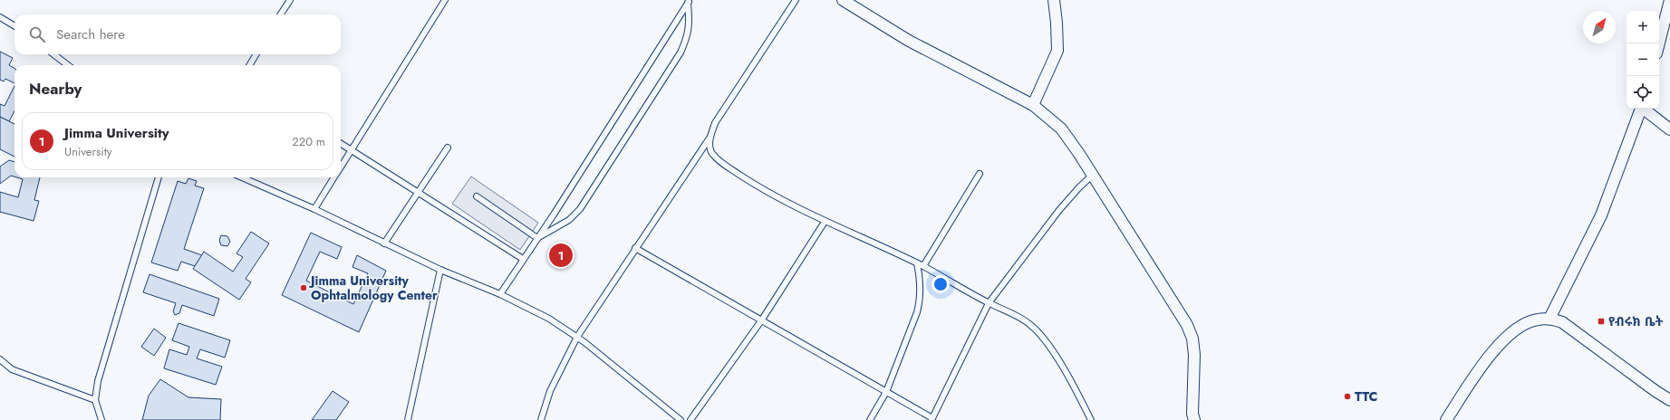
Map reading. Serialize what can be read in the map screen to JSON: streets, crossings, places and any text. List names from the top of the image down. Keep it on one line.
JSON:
{"places":{"other":["Jimma University Ophtalmology Center","TTC"],"transit":["የብሩክ ቤት"]},"north":"top right","page":{"map_buttons":["+","−"],"search":"Search here","heading":"Nearby","list":[{"mark":"1","name":"Jimma University","note":"University","value":"220 m"}],"pins":"1"}}
